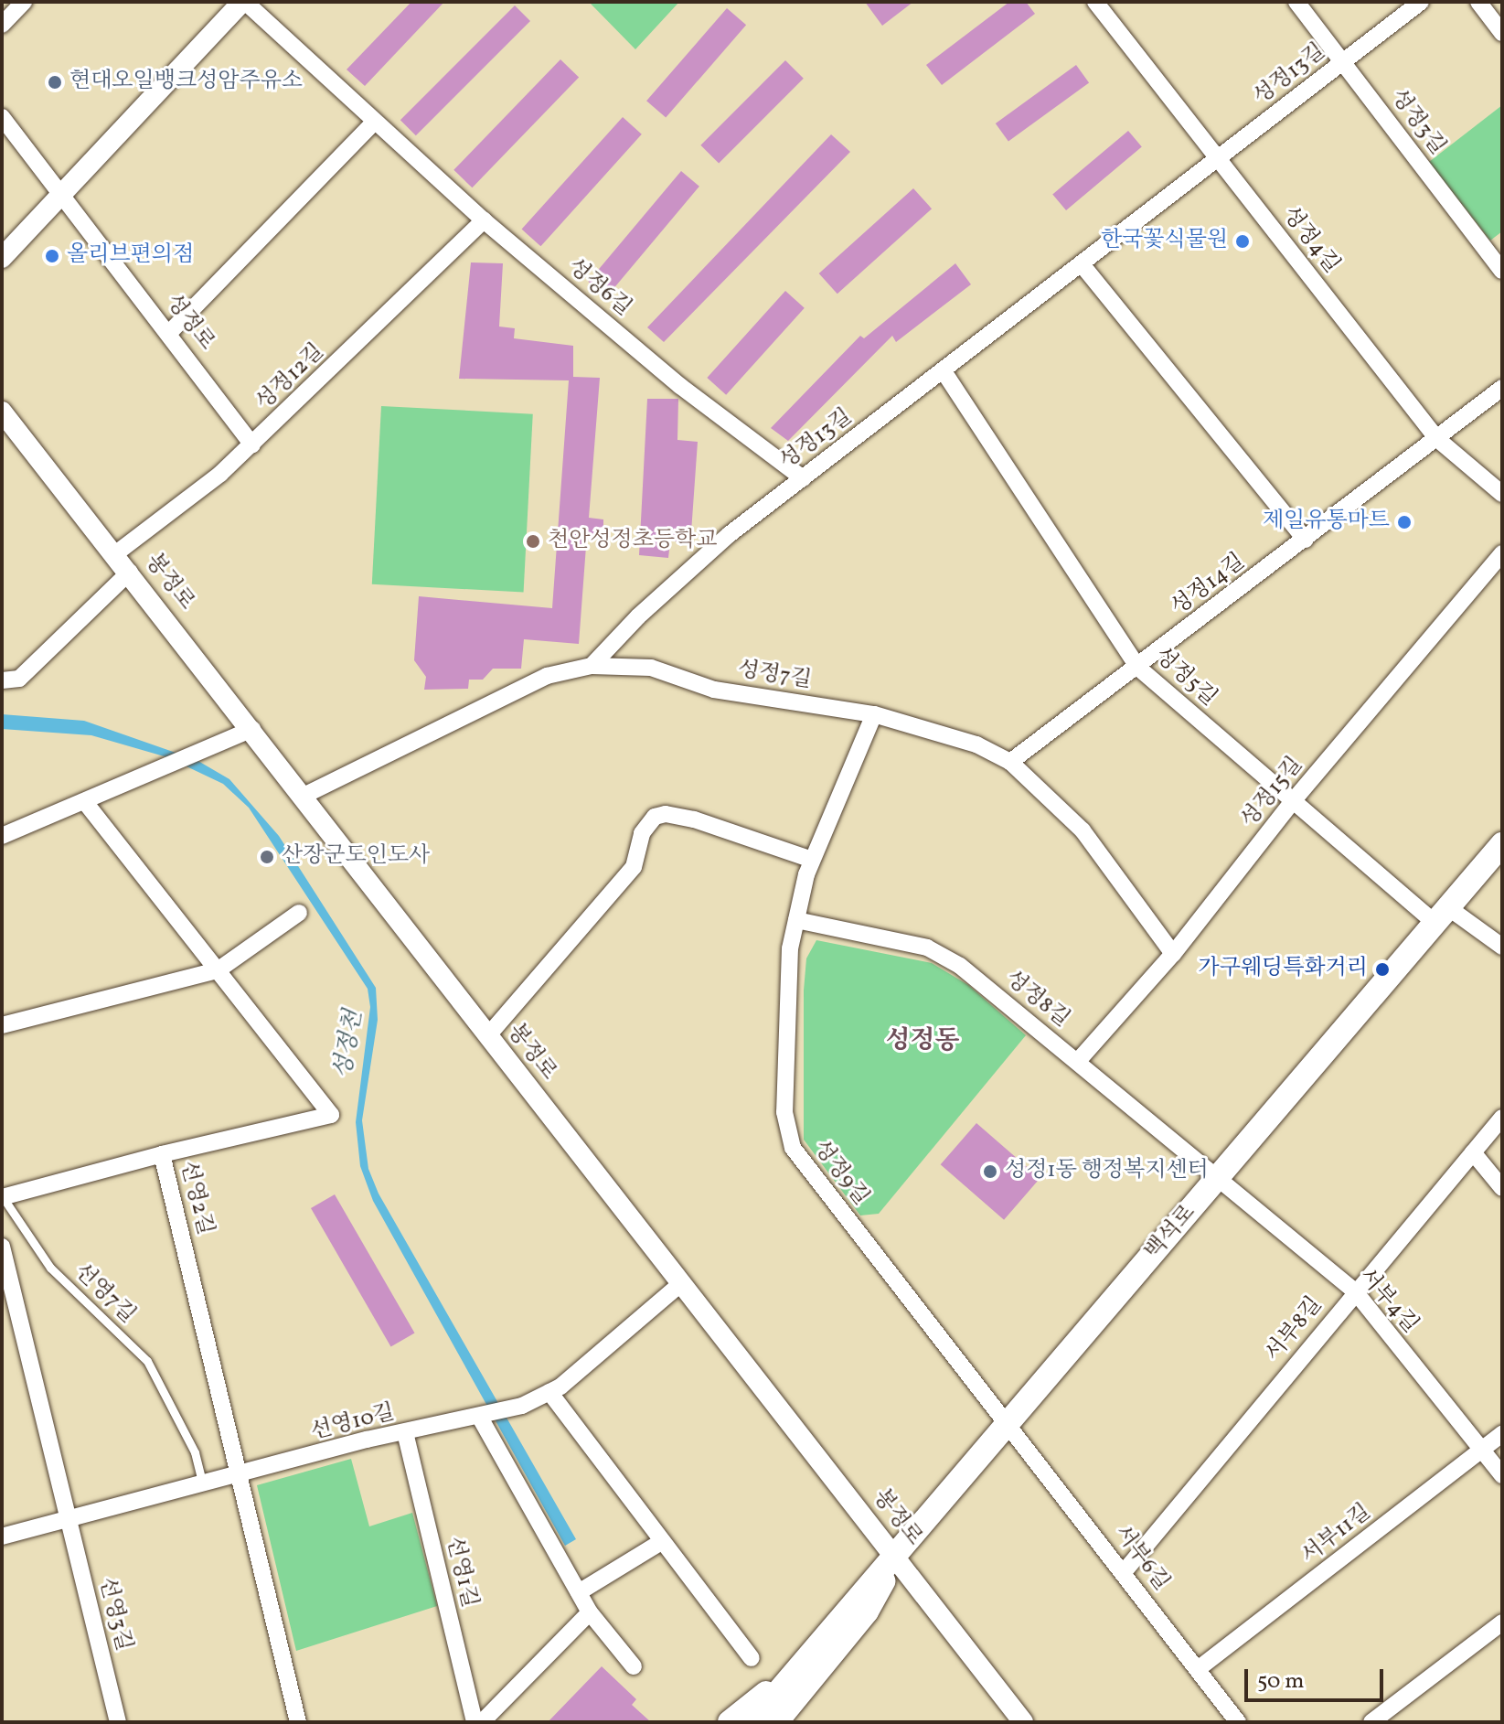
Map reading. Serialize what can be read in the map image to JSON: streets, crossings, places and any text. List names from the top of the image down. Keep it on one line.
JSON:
{"streets":{"main road":["백석로"],"street":["성정13길","성정3길","성정4길","성정6길","성정로","성정12길","봉정로","성정14길","성정7길","성정5길","성정15길","성정8길","성정9길","선영2길","서부4길","서부8길","선영10길","서부11길","서부6길","선영1길","선영3길"],"lane":["선영7길"]},"crossings":[["성정13길","성정3길"],["성정13길","성정4길"],["성정13길","성정6길"],["성정13길","성정7길"],["성정13길","성정5길"],["성정4길","성정14길"],["성정6길","성정12길"],["성정로","성정12길"],["성정12길","봉정로"],["봉정로","성정7길"],["봉정로","백석로"],["봉정로","선영10길"],["성정14길","성정7길"],["성정14길","성정5길"],["성정7길","성정15길"],["성정7길","성정9길"],["성정5길","성정15길"],["성정5길","백석로"],["성정15길","성정8길"],["성정8길","성정9길"],["성정8길","백석로"],["성정8길","서부4길"],["성정9길","백석로"],["성정9길","서부6길"],["선영2길","선영10길"],["백석로","서부4길"],["백석로","서부6길"],["선영7길","선영10길"],["서부4길","서부8길"],["서부4길","서부11길"],["서부8길","서부6길"],["선영10길","선영1길"],["선영10길","선영3길"],["서부11길","서부6길"]],"districts":["성정동"],"water":["성정천"],"places":["현대오일뱅크성암주유소","한국꽃식물원","올리브편의점","제일유통마트","천안성정초등학교","산장군도인도사","가구웨딩특화거리","성정1동 행정복지센터"],"scale_bar":"50 m"}
